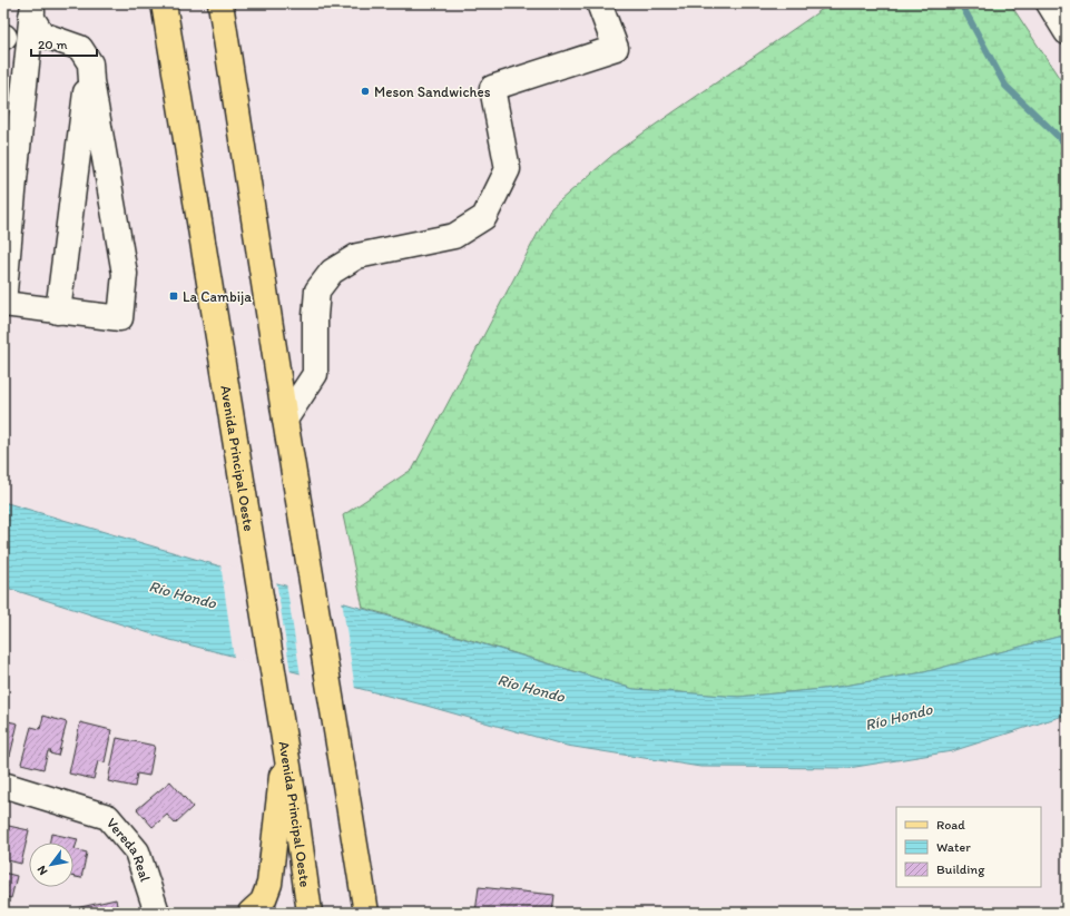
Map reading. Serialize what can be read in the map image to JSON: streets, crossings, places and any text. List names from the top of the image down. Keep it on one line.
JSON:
{"streets":{"main road":["Avenida Principal Oeste"],"street":["Vereda Real"]},"water":["Río Hondo"],"places":{"other":["Meson Sandwiches"],"transit":["La Cambija"]},"legend":["Road","Water","Building"],"scale_bar":"20 m","north":"bottom left"}
